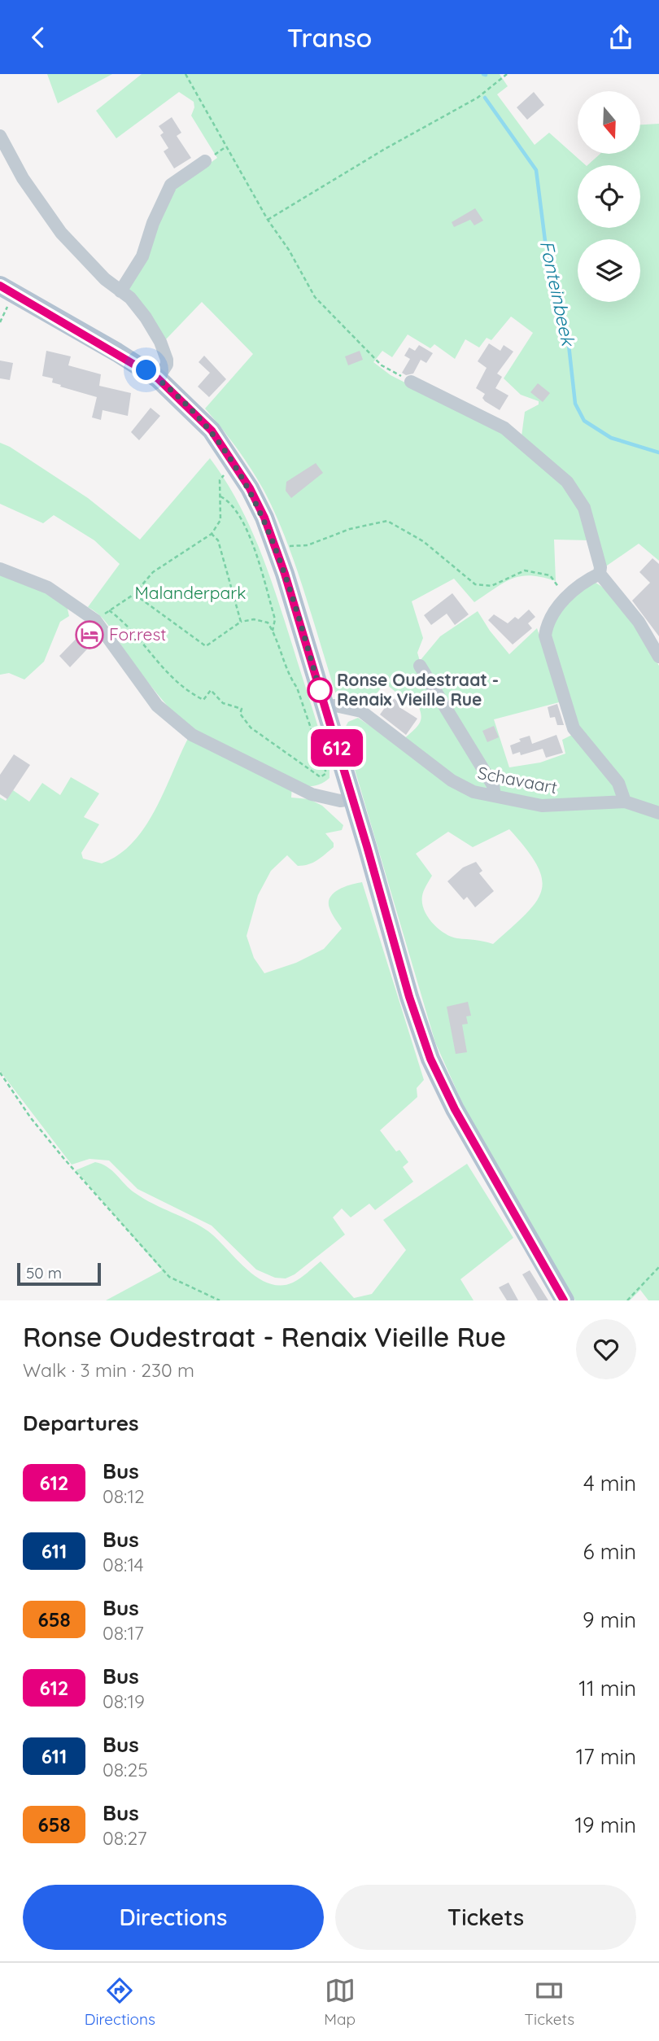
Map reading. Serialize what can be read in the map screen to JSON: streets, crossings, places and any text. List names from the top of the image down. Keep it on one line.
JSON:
{"streets":{"street":["Schavaart"]},"water":["Fonteinbeek"],"parks":["Malanderpark"],"places":{"hotel":["For.rest"],"other":["Ronse Oudestraat - Renaix Vieille Rue"]},"lines":["bus line 612"],"scale_bar":"50 m","north":"bottom","page":{"header":"Transo","on_map":"612","scale":"50 m","heading":[["Ronse Oudestraat - Renaix Vieille Rue","Walk · 3 min · 230 m"],"Departures"],"list":[{"mark":"612","name":"Bus","note":"08:12","value":"4 min"},{"mark":"611","name":"Bus","note":"08:14","value":"6 min"},{"mark":"658","name":"Bus","note":"08:17","value":"9 min"},{"mark":"612","name":"Bus","note":"08:19","value":"11 min"},{"mark":"611","name":"Bus","note":"08:25","value":"17 min"},{"mark":"658","name":"Bus","note":"08:27","value":"19 min"}],"buttons":["Directions","Tickets"],"tabs":["Directions","Map","Tickets"]}}
